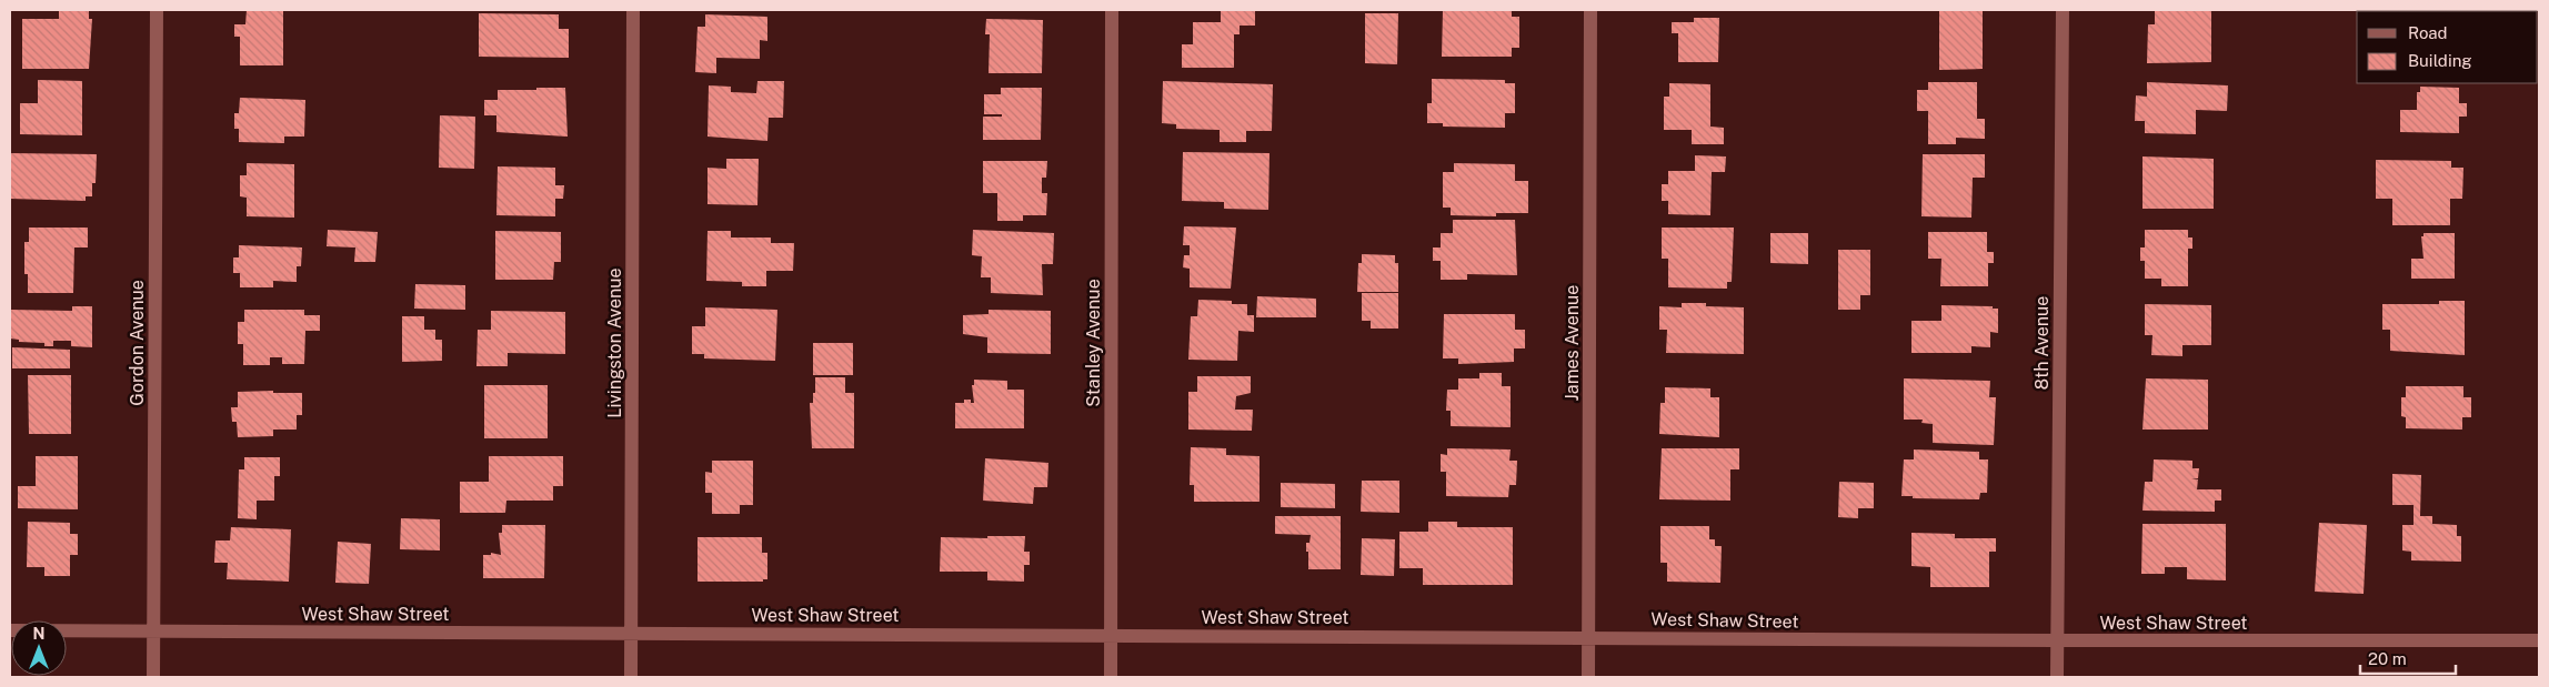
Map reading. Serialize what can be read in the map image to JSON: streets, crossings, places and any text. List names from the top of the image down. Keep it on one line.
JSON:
{"streets":{"street":["Gordon Avenue","Livingston Avenue","Stanley Avenue","James Avenue","8th Avenue","West Shaw Street"]},"crossings":[["Gordon Avenue","West Shaw Street"],["Livingston Avenue","West Shaw Street"],["Stanley Avenue","West Shaw Street"],["James Avenue","West Shaw Street"],["8th Avenue","West Shaw Street"]],"legend":["Road","Building"],"scale_bar":"20 m","north":"top"}
